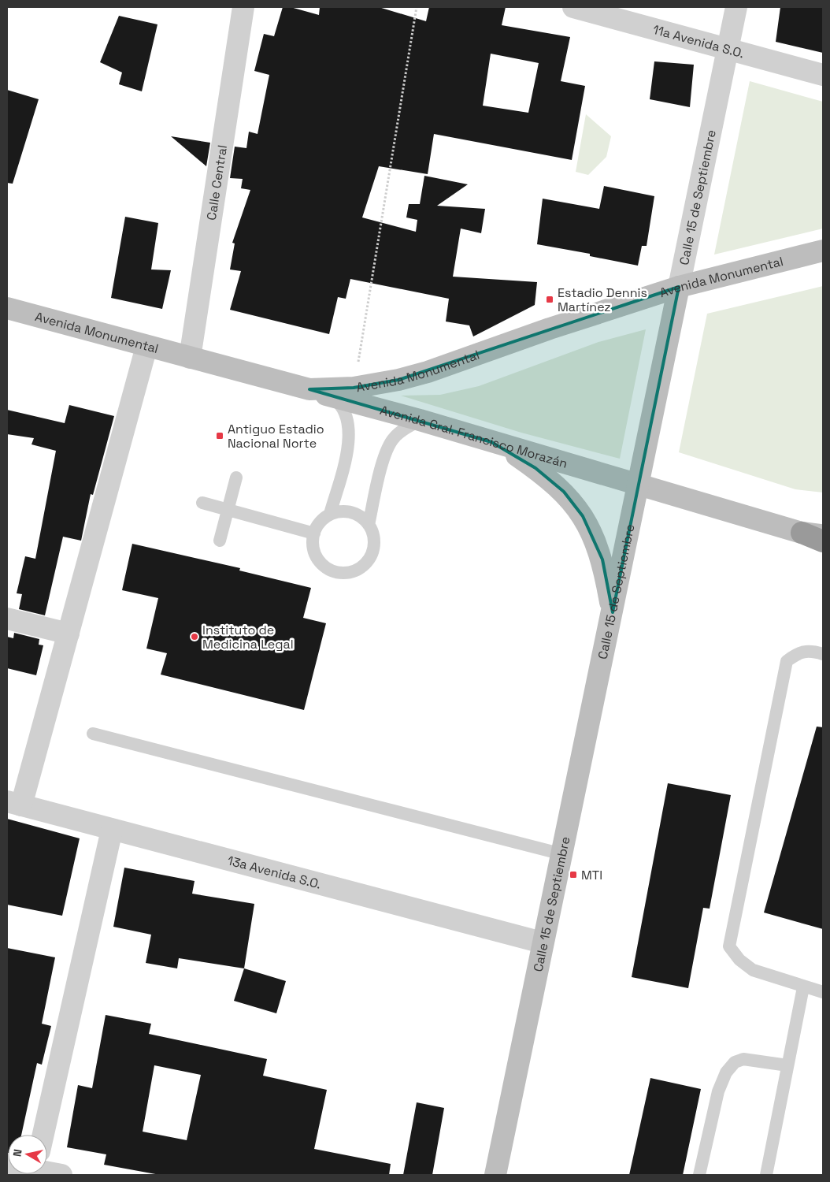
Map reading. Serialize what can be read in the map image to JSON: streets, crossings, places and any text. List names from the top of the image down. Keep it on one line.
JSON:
{"streets":{"main road":["Calle 15 de Septiembre","Avenida Monumental","Avenida Gral. Francisco Morazán"],"street":["11a Avenida S.O.","Calle Central","13a Avenida S.O."]},"crossings":[["11a Avenida S.O.","Calle 15 de Septiembre"],["Calle Central","Avenida Monumental"],["Calle 15 de Septiembre","Avenida Monumental"],["Calle 15 de Septiembre","Avenida Gral. Francisco Morazán"],["Calle 15 de Septiembre","13a Avenida S.O."],["Avenida Monumental","Avenida Gral. Francisco Morazán"]],"places":{"transit":["Estadio Dennis Martínez","Antiguo Estadio Nacional Norte","MTI"],"other":["Instituto de Medicina Legal"]},"north":"left"}
